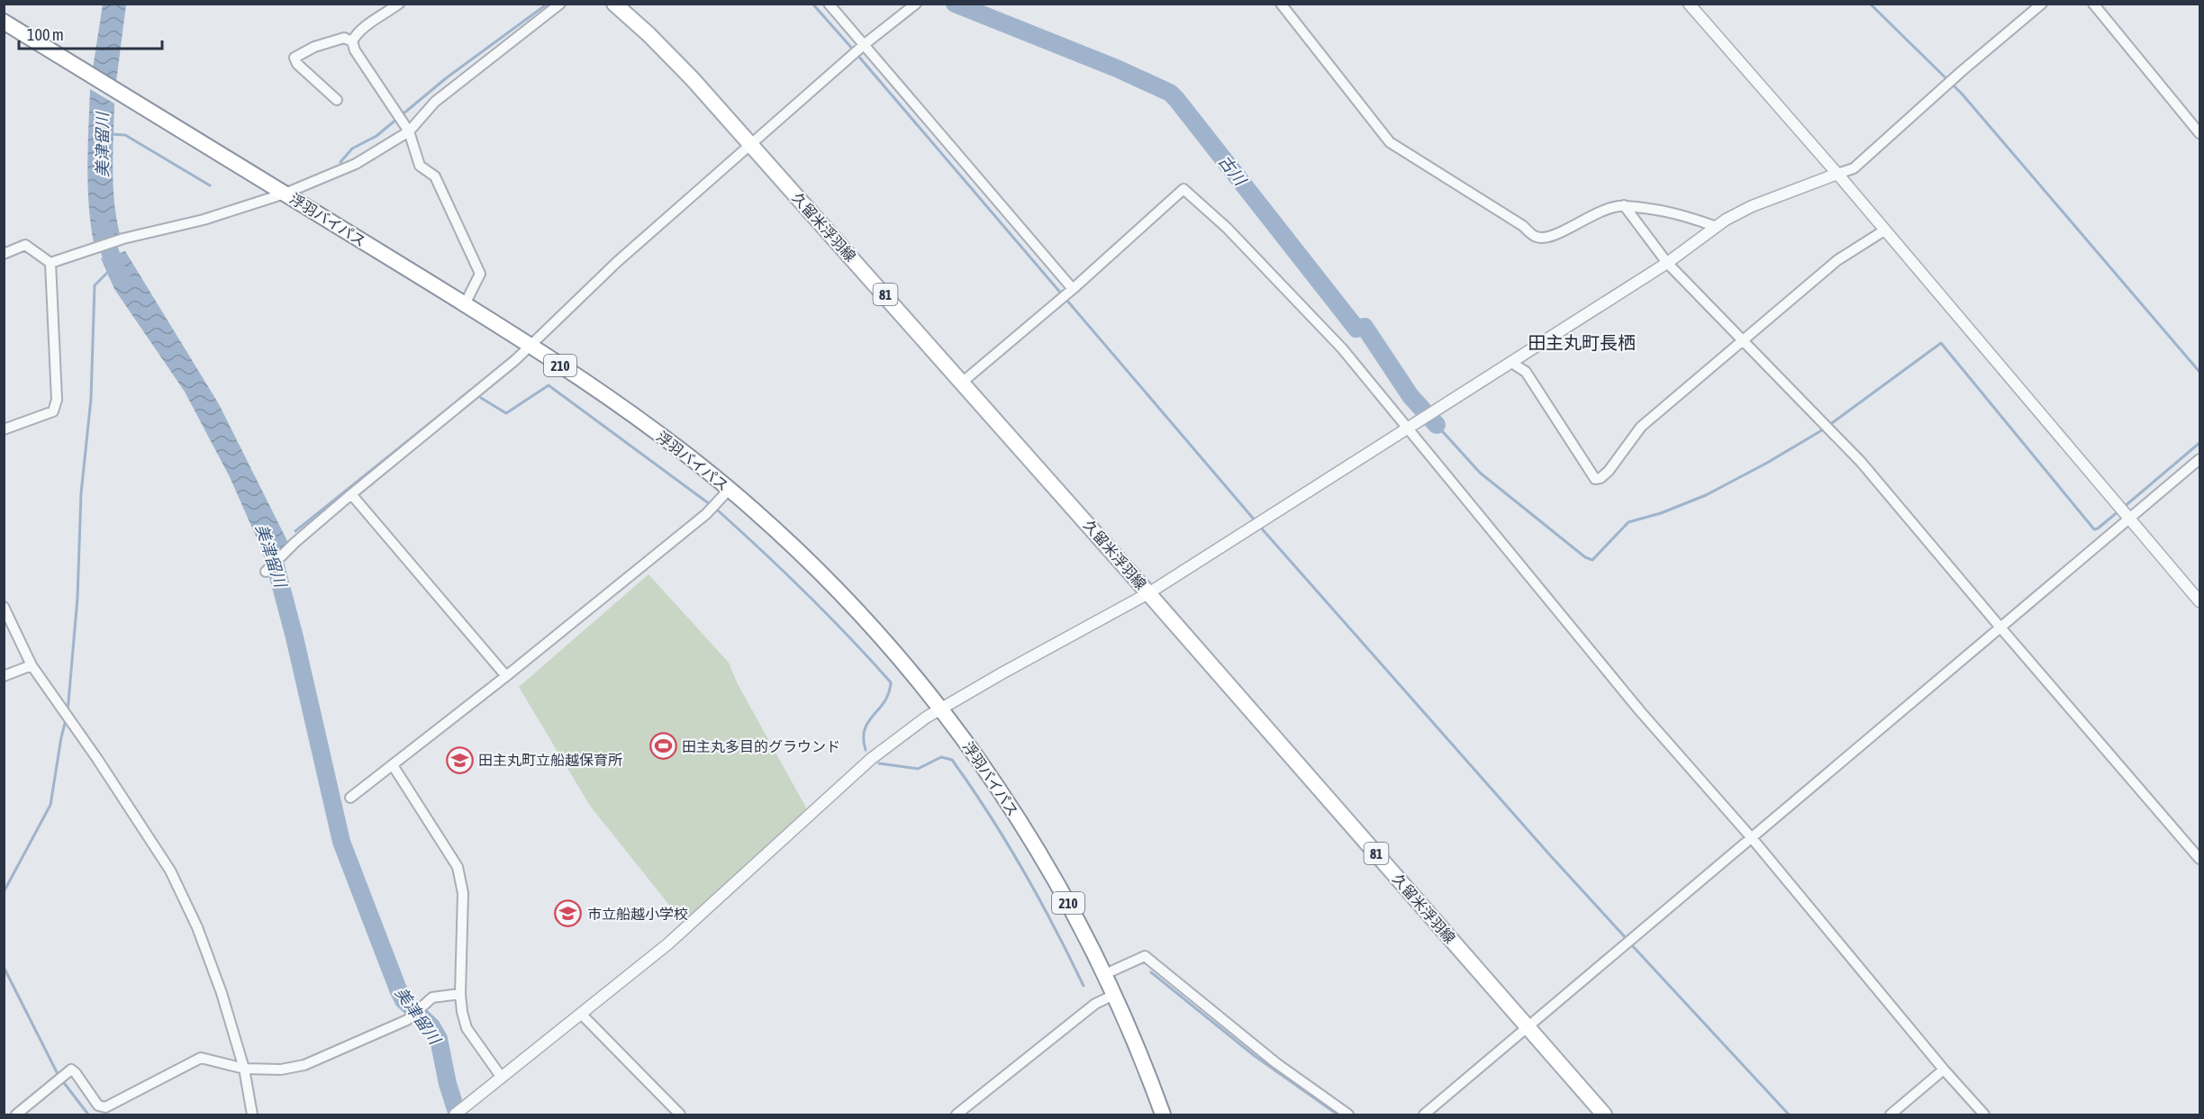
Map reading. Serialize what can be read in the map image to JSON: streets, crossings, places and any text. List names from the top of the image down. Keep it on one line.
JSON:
{"streets":{"main road":["浮羽バイパス","久留米浮羽線","81","210"]},"districts":["田主丸町長栖"],"water":["美津留川","古川"],"places":{"sports":["田主丸多目的グラウンド"],"school or university":["田主丸町立船越保育所","市立船越小学校"]},"scale_bar":"100 m"}
